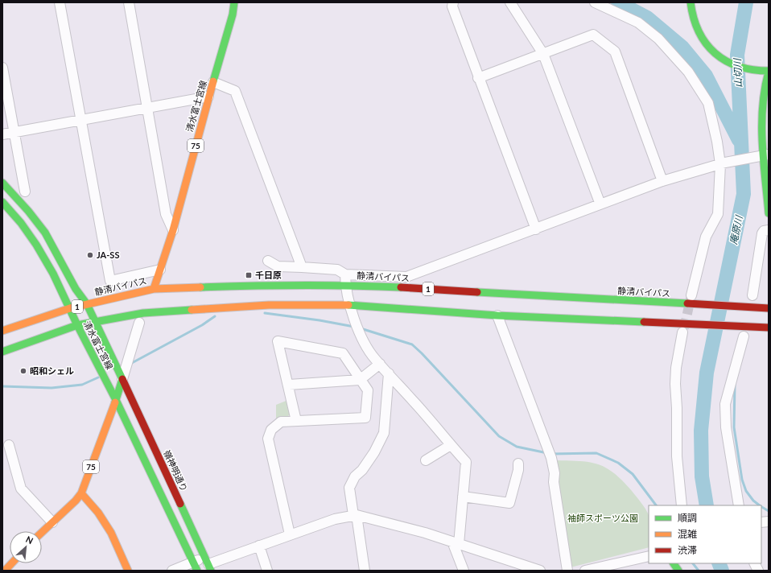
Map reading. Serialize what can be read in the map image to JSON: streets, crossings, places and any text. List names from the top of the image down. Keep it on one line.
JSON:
{"streets":{"main road":["清水富士宮線","75","静清バイパス","1","嶺神明通り"]},"crossings":[["清水富士宮線","75"],["清水富士宮線","静清バイパス"],["清水富士宮線","1"],["清水富士宮線","嶺神明通り"],["75","嶺神明通り"]],"water":["山切川","庵原川"],"parks":["袖師スポーツ公園"],"places":{"other":["JA-SS","昭和シェル"],"transit":["千日原"]},"legend":["順調","混雑","渋滞"],"north":"top right"}
